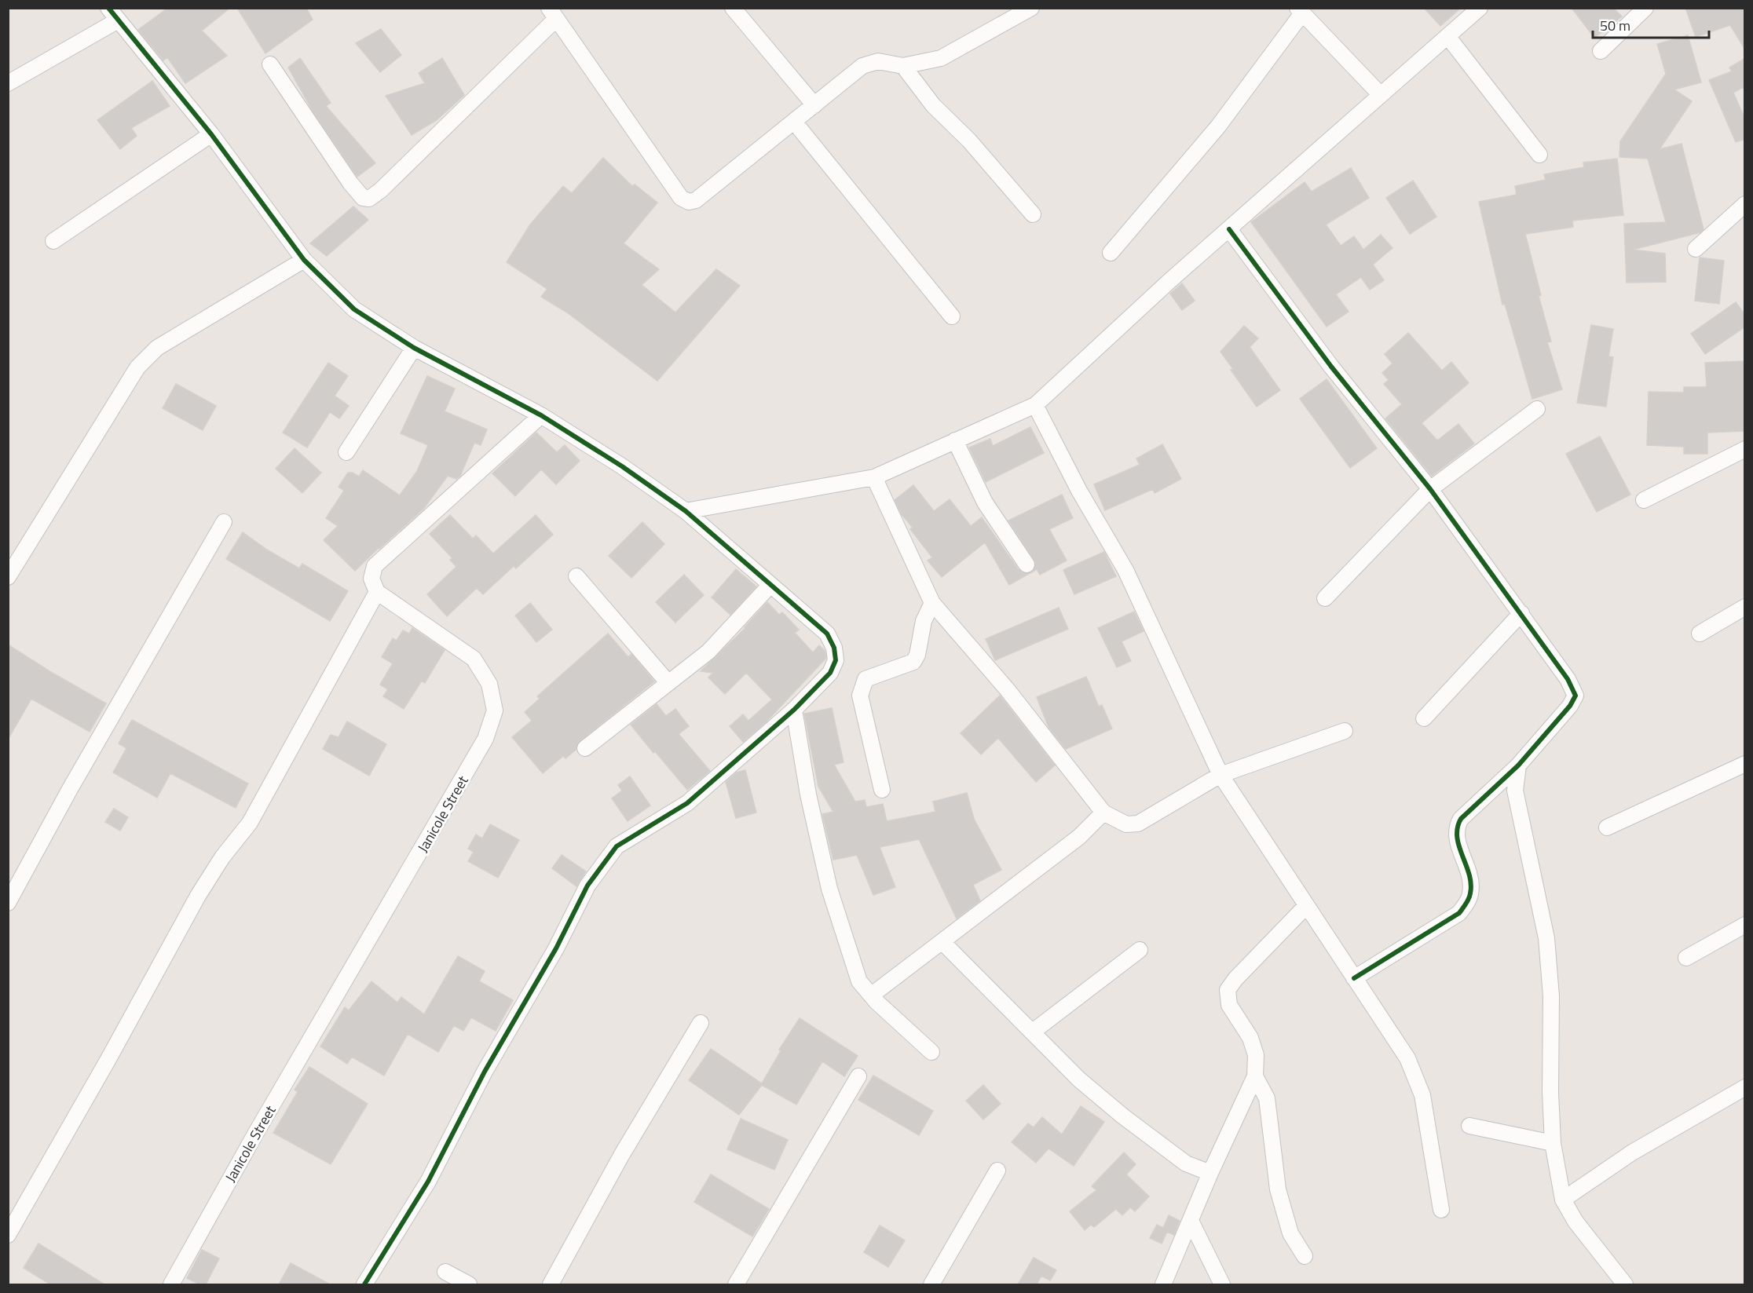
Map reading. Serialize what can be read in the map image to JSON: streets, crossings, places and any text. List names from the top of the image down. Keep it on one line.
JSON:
{"streets":{"street":["Janicole Street"]},"scale_bar":"50 m"}
